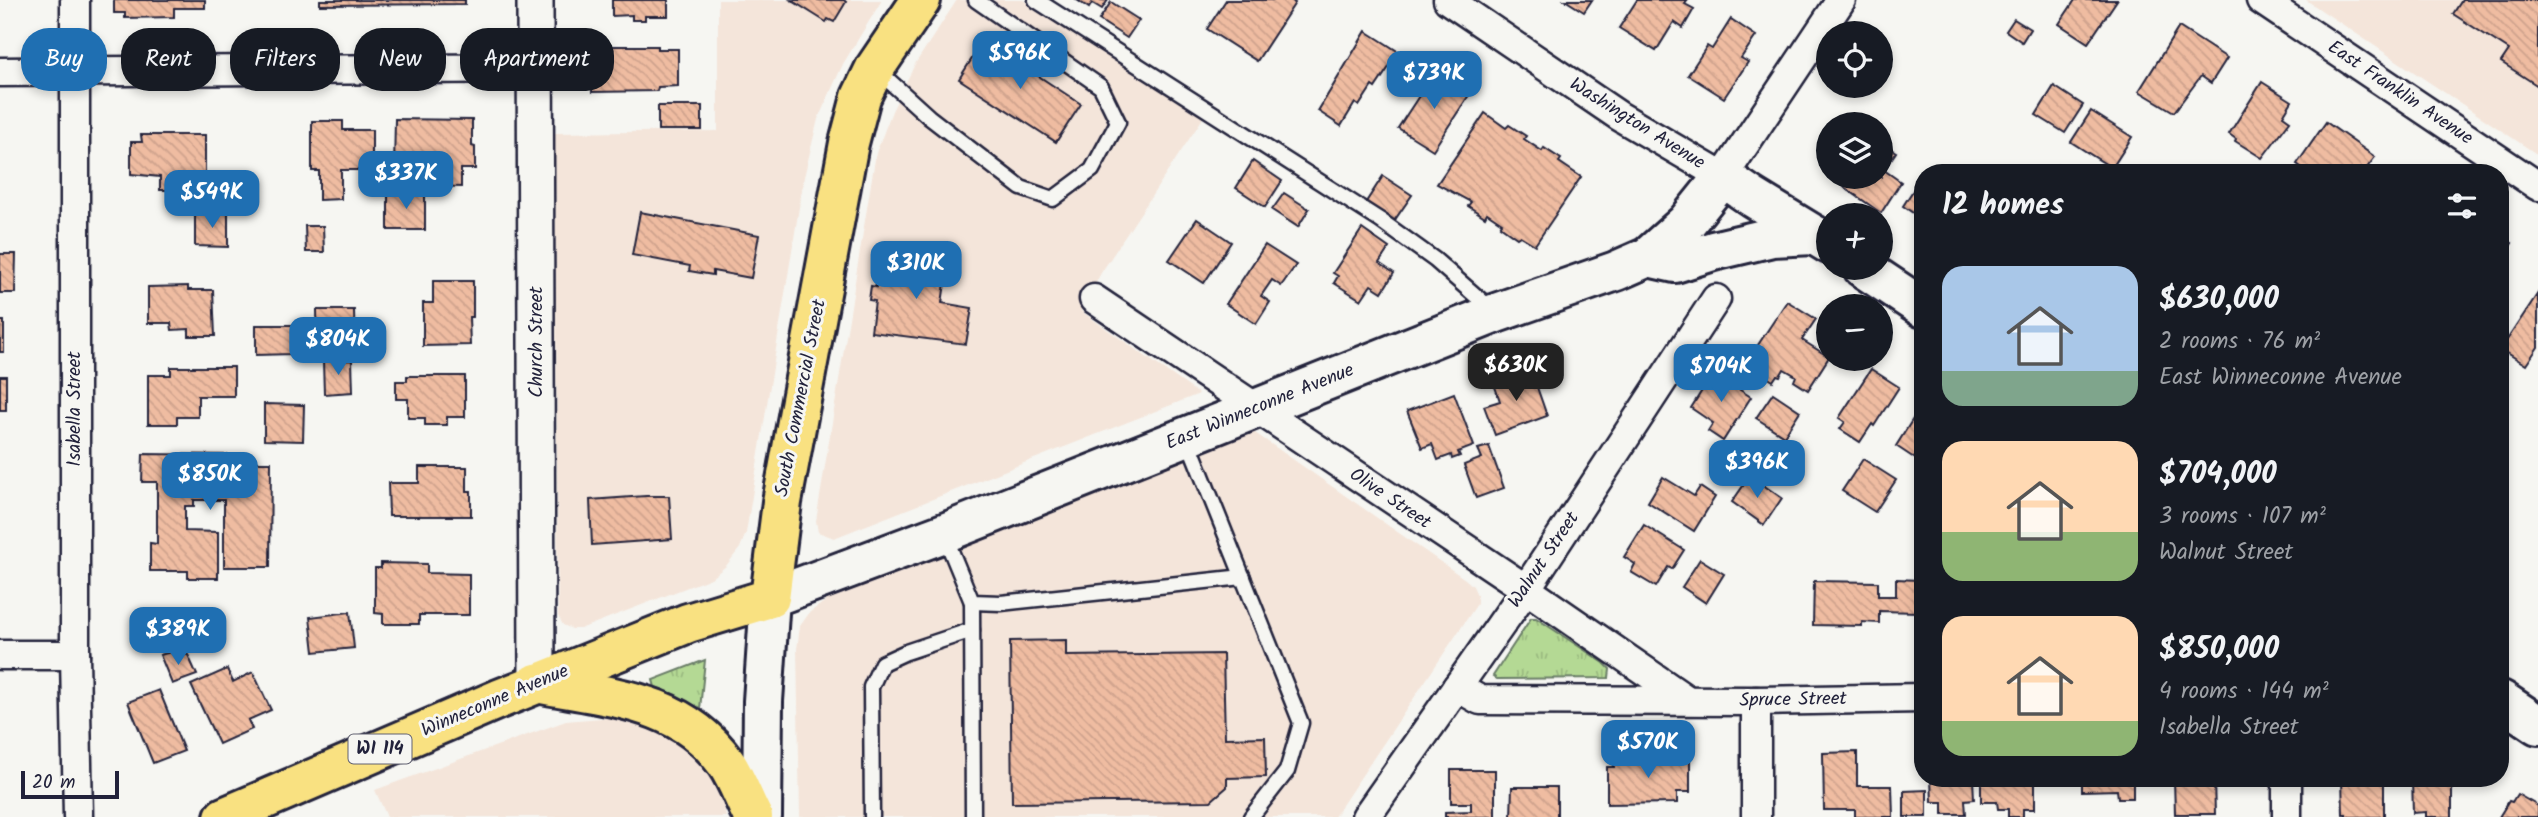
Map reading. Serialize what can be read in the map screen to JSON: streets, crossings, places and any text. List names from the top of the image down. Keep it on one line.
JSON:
{"streets":{"main road":["Washington Avenue","South Commercial Street","East Winneconne Avenue","Winneconne Avenue","WI 114"],"street":["East Franklin Avenue","Church Street","Isabella Street","Olive Street","Walnut Street","Spruce Street"]},"crossings":[["Washington Avenue","East Winneconne Avenue"],["Church Street","Winneconne Avenue"],["South Commercial Street","East Winneconne Avenue"],["South Commercial Street","Winneconne Avenue"],["East Winneconne Avenue","Olive Street"],["East Winneconne Avenue","Winneconne Avenue"],["Olive Street","Walnut Street"],["Olive Street","Spruce Street"],["Walnut Street","Spruce Street"]],"scale_bar":"20 m","page":{"map_buttons":["+","−"],"chip":["Buy","Rent","Filters","New","Apartment"],"price":["$596K","$739K","$337K","$549K","$310K","$804K","$630K","$704K","$396K","$850K","$389K","$570K"],"heading":"12 homes","list":[{"name":"$630,000","note":"2 rooms · 76 m² · East Winneconne Avenue"},{"name":"$704,000","note":"3 rooms · 107 m² · Walnut Street"},{"name":"$850,000","note":"4 rooms · 144 m² · Isabella Street"}],"scale":"20 m"}}
